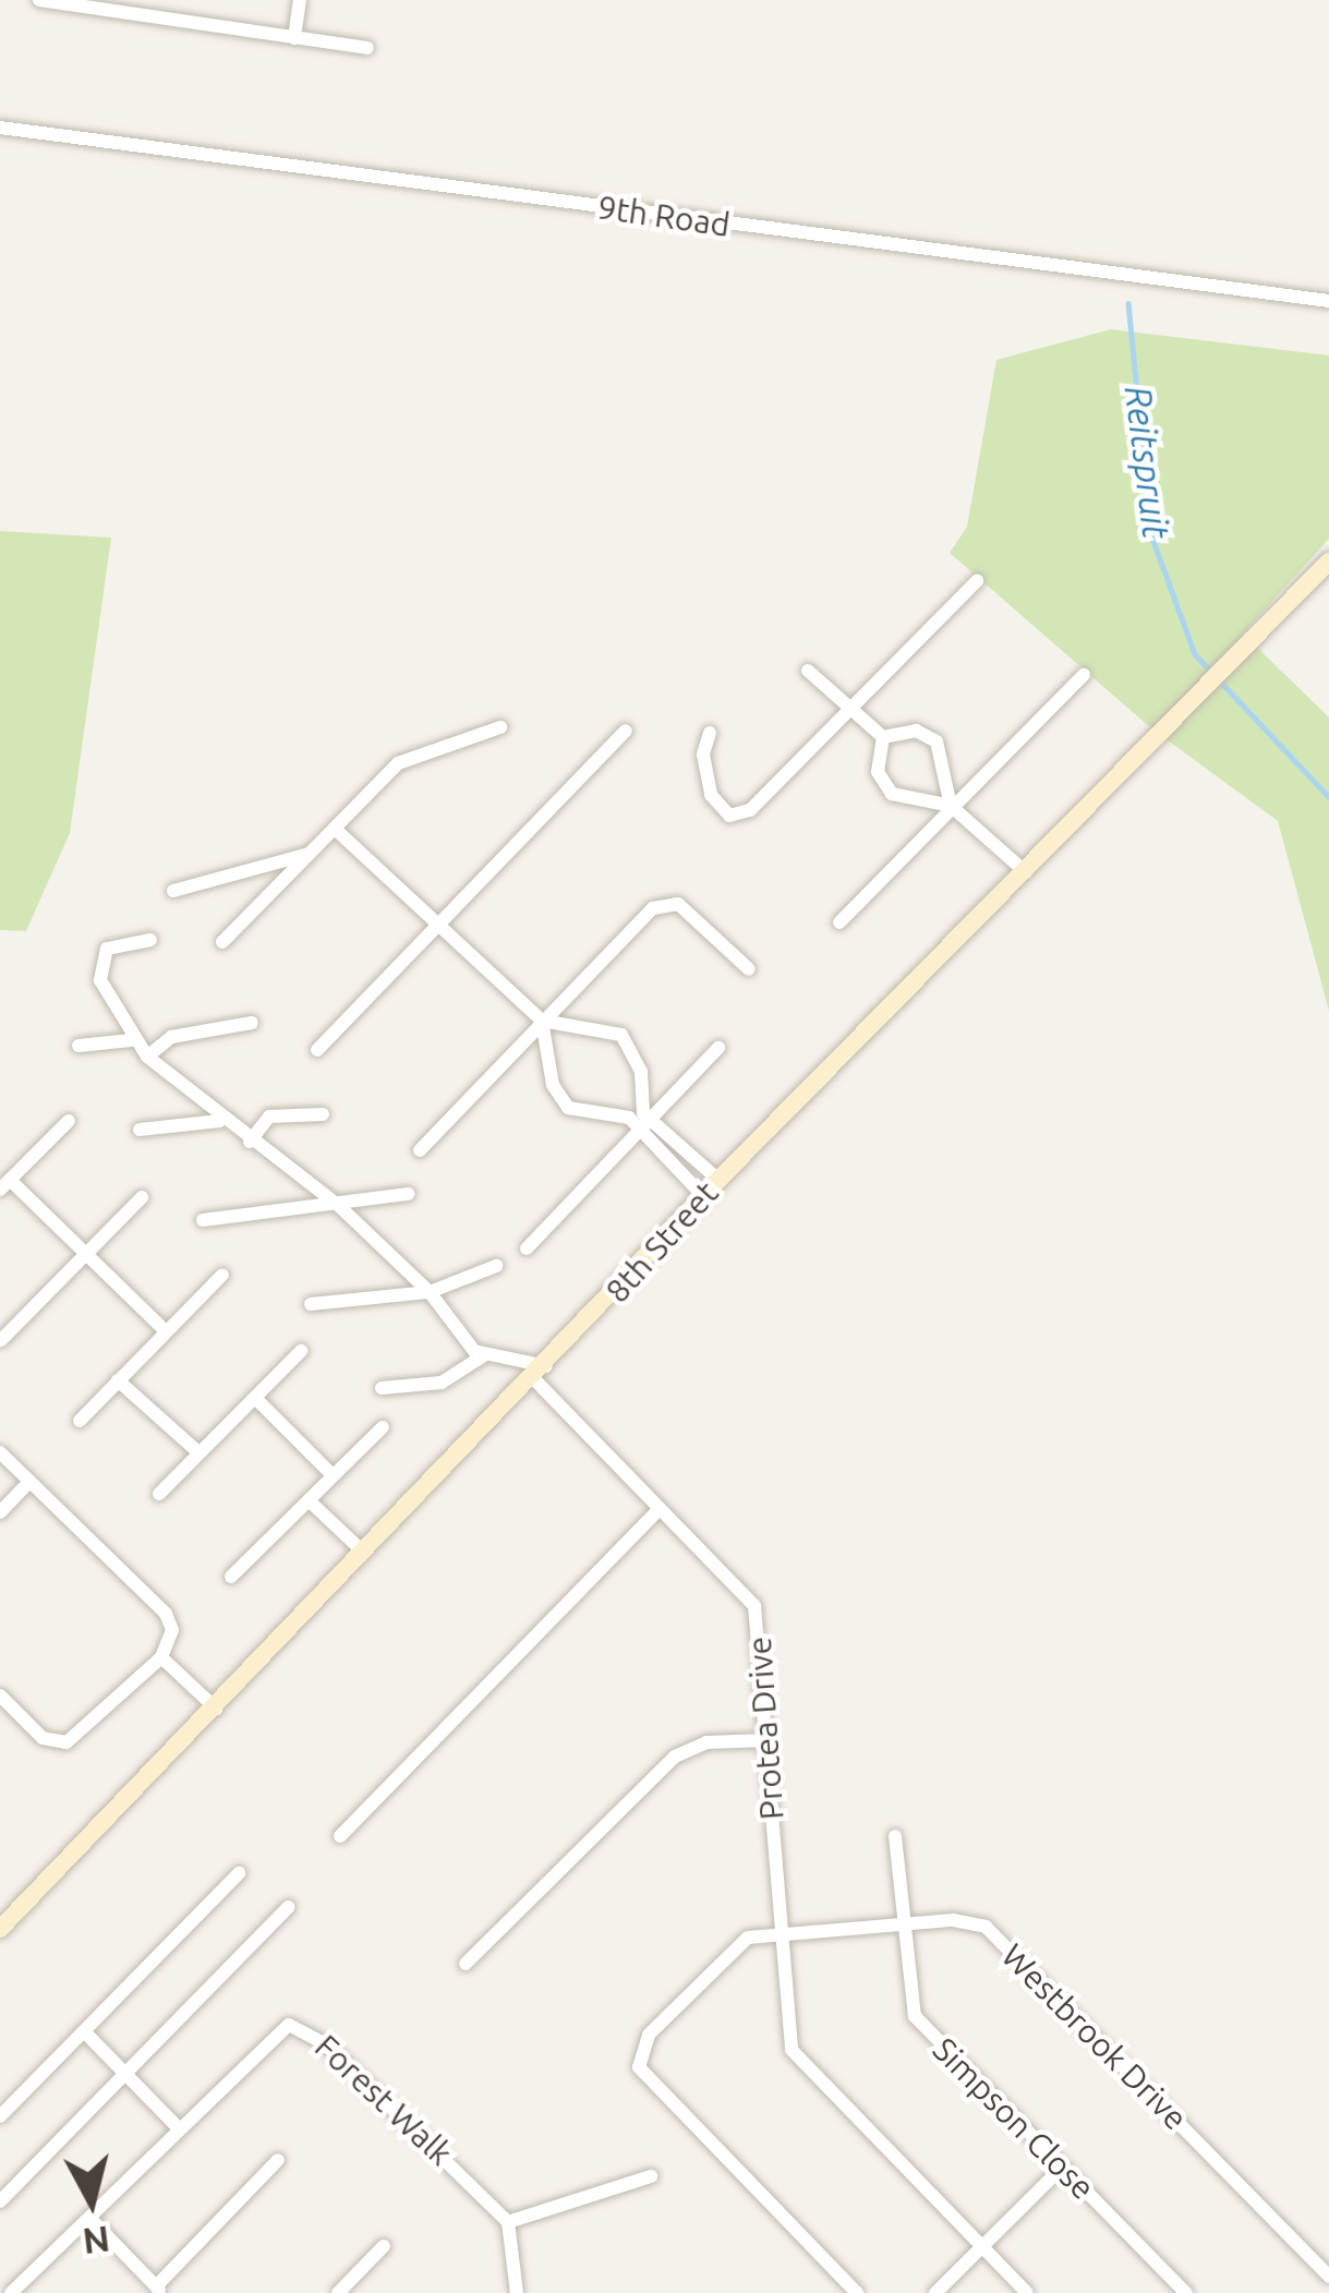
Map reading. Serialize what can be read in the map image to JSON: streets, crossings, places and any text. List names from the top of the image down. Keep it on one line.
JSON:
{"streets":{"street":["9th Road","8th Street","Protea Drive","Westbrook Drive","Forest Walk","Simpson Close"]},"crossings":[["8th Street","Protea Drive"],["Protea Drive","Westbrook Drive"],["Westbrook Drive","Simpson Close"]],"water":["Reitspruit"],"north":"bottom"}
